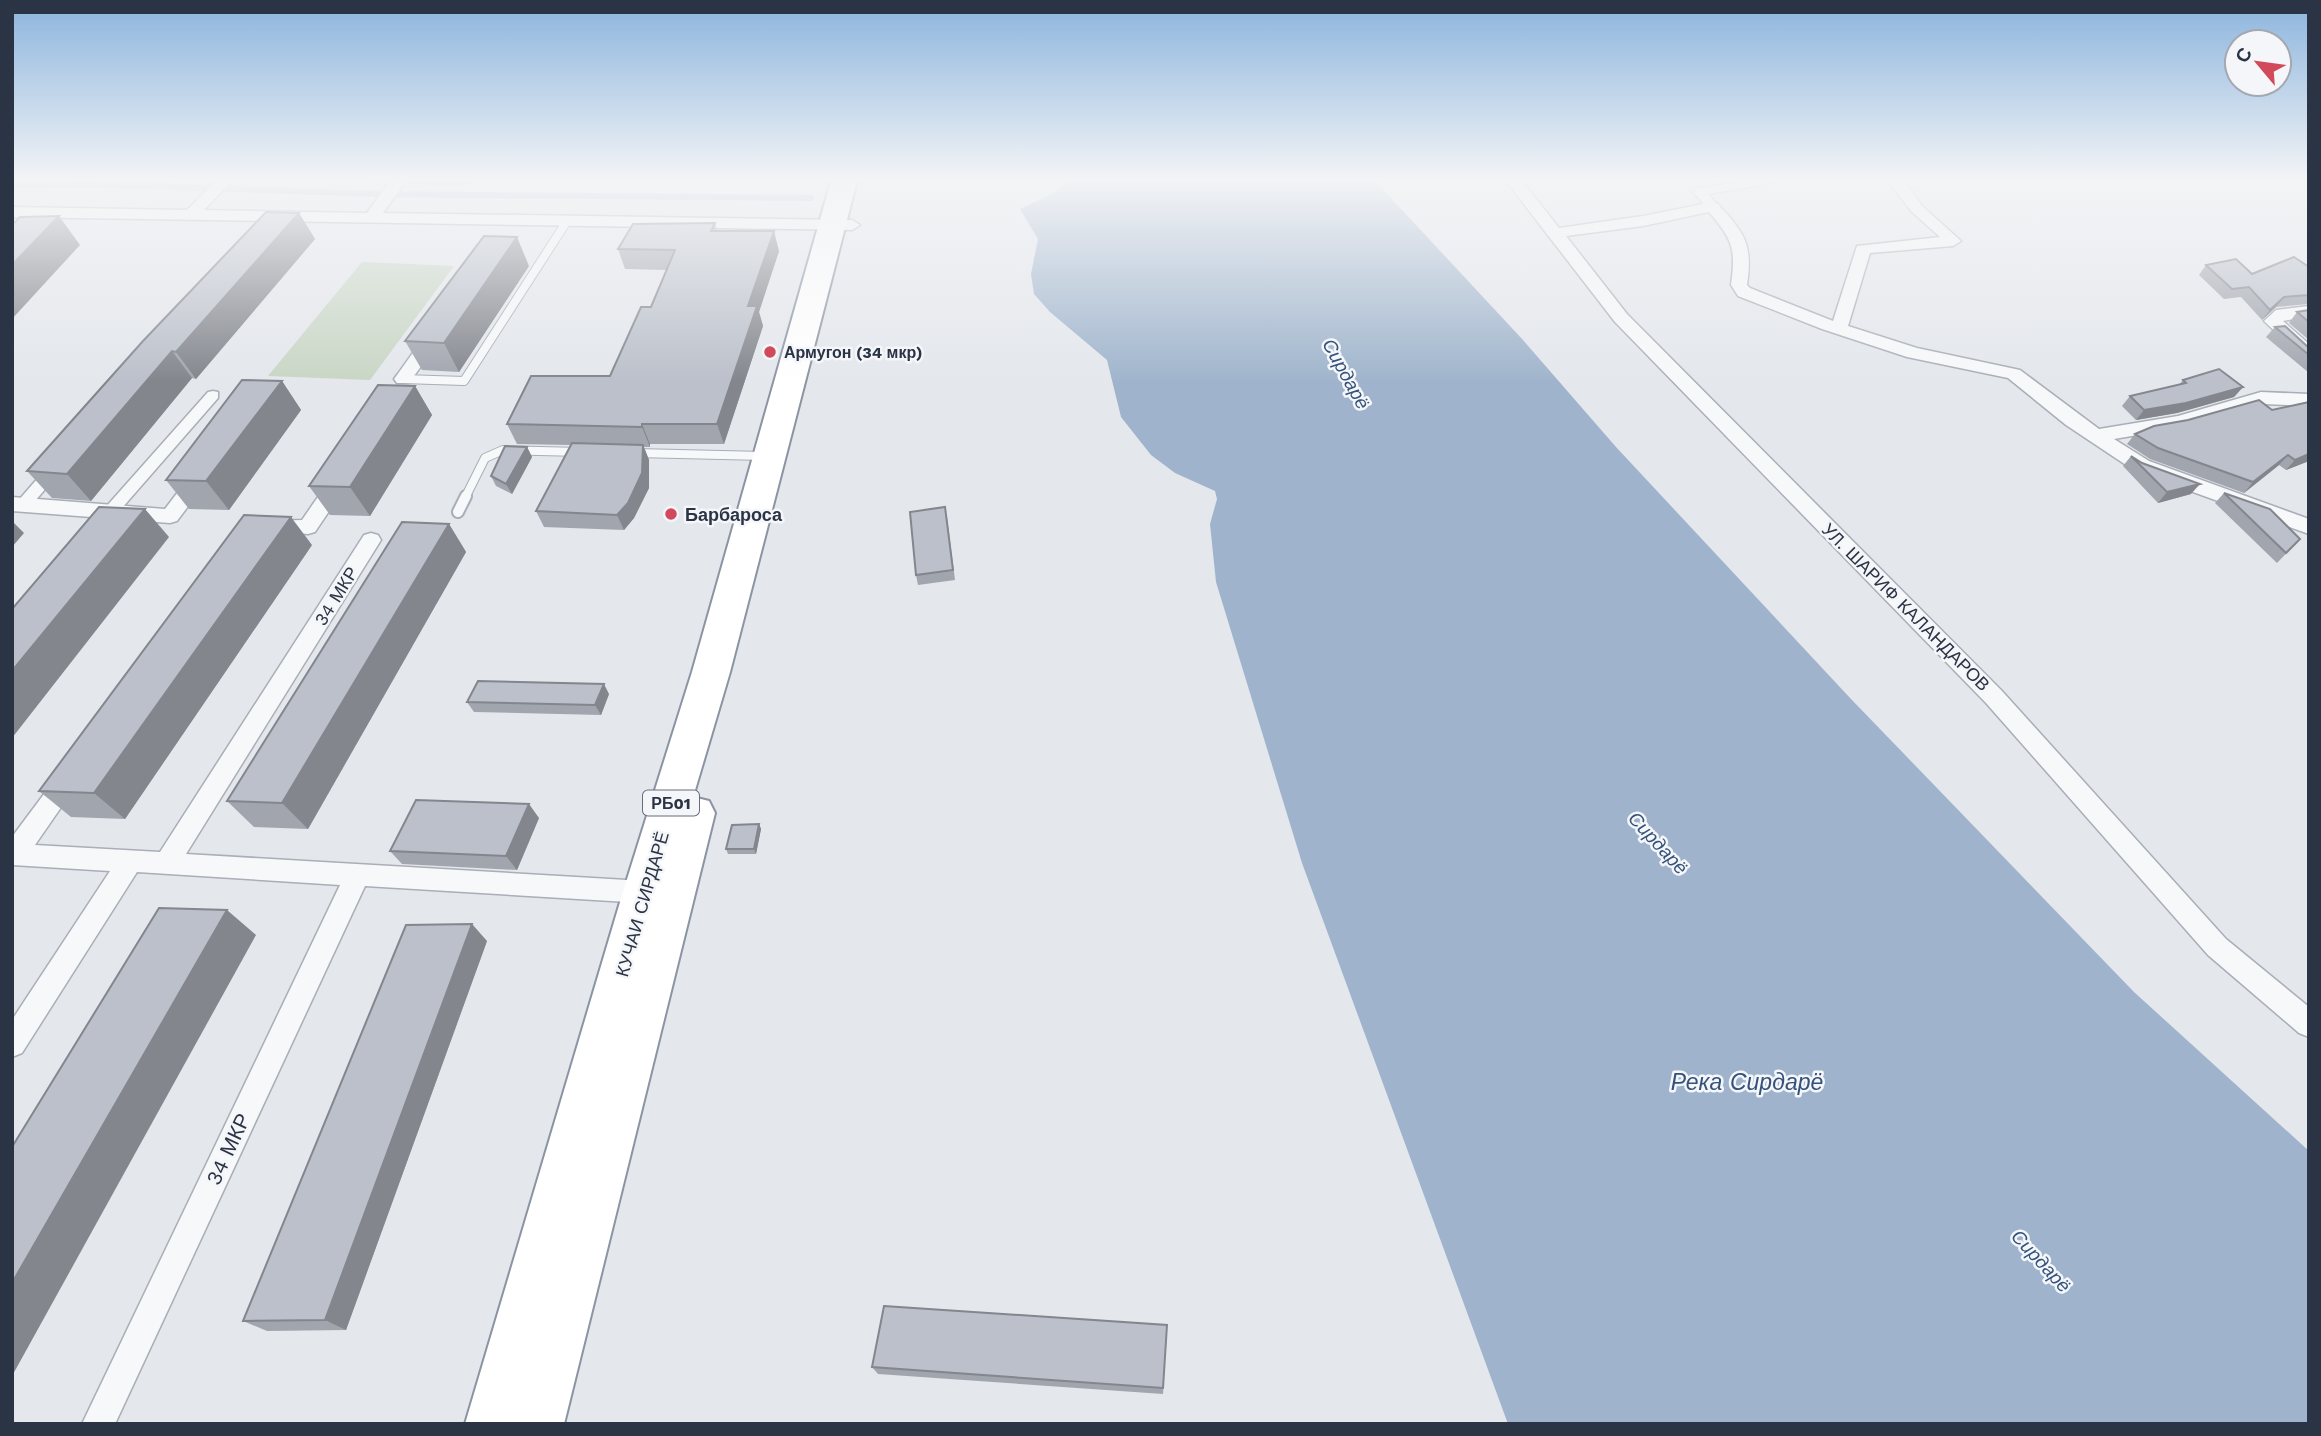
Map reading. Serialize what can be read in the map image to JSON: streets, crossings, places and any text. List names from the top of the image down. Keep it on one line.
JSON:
{"streets":{"highway":["РБ01","КУЧАИ СИРДАРЁ"],"street":["34 МКР","УЛ. ШАРИФ КАЛАНДАРОВ"]},"water":["Сирдарё","Река Сирдарё"],"places":["Армугон (34 мкр)","Барбароса"],"north":"top left"}
